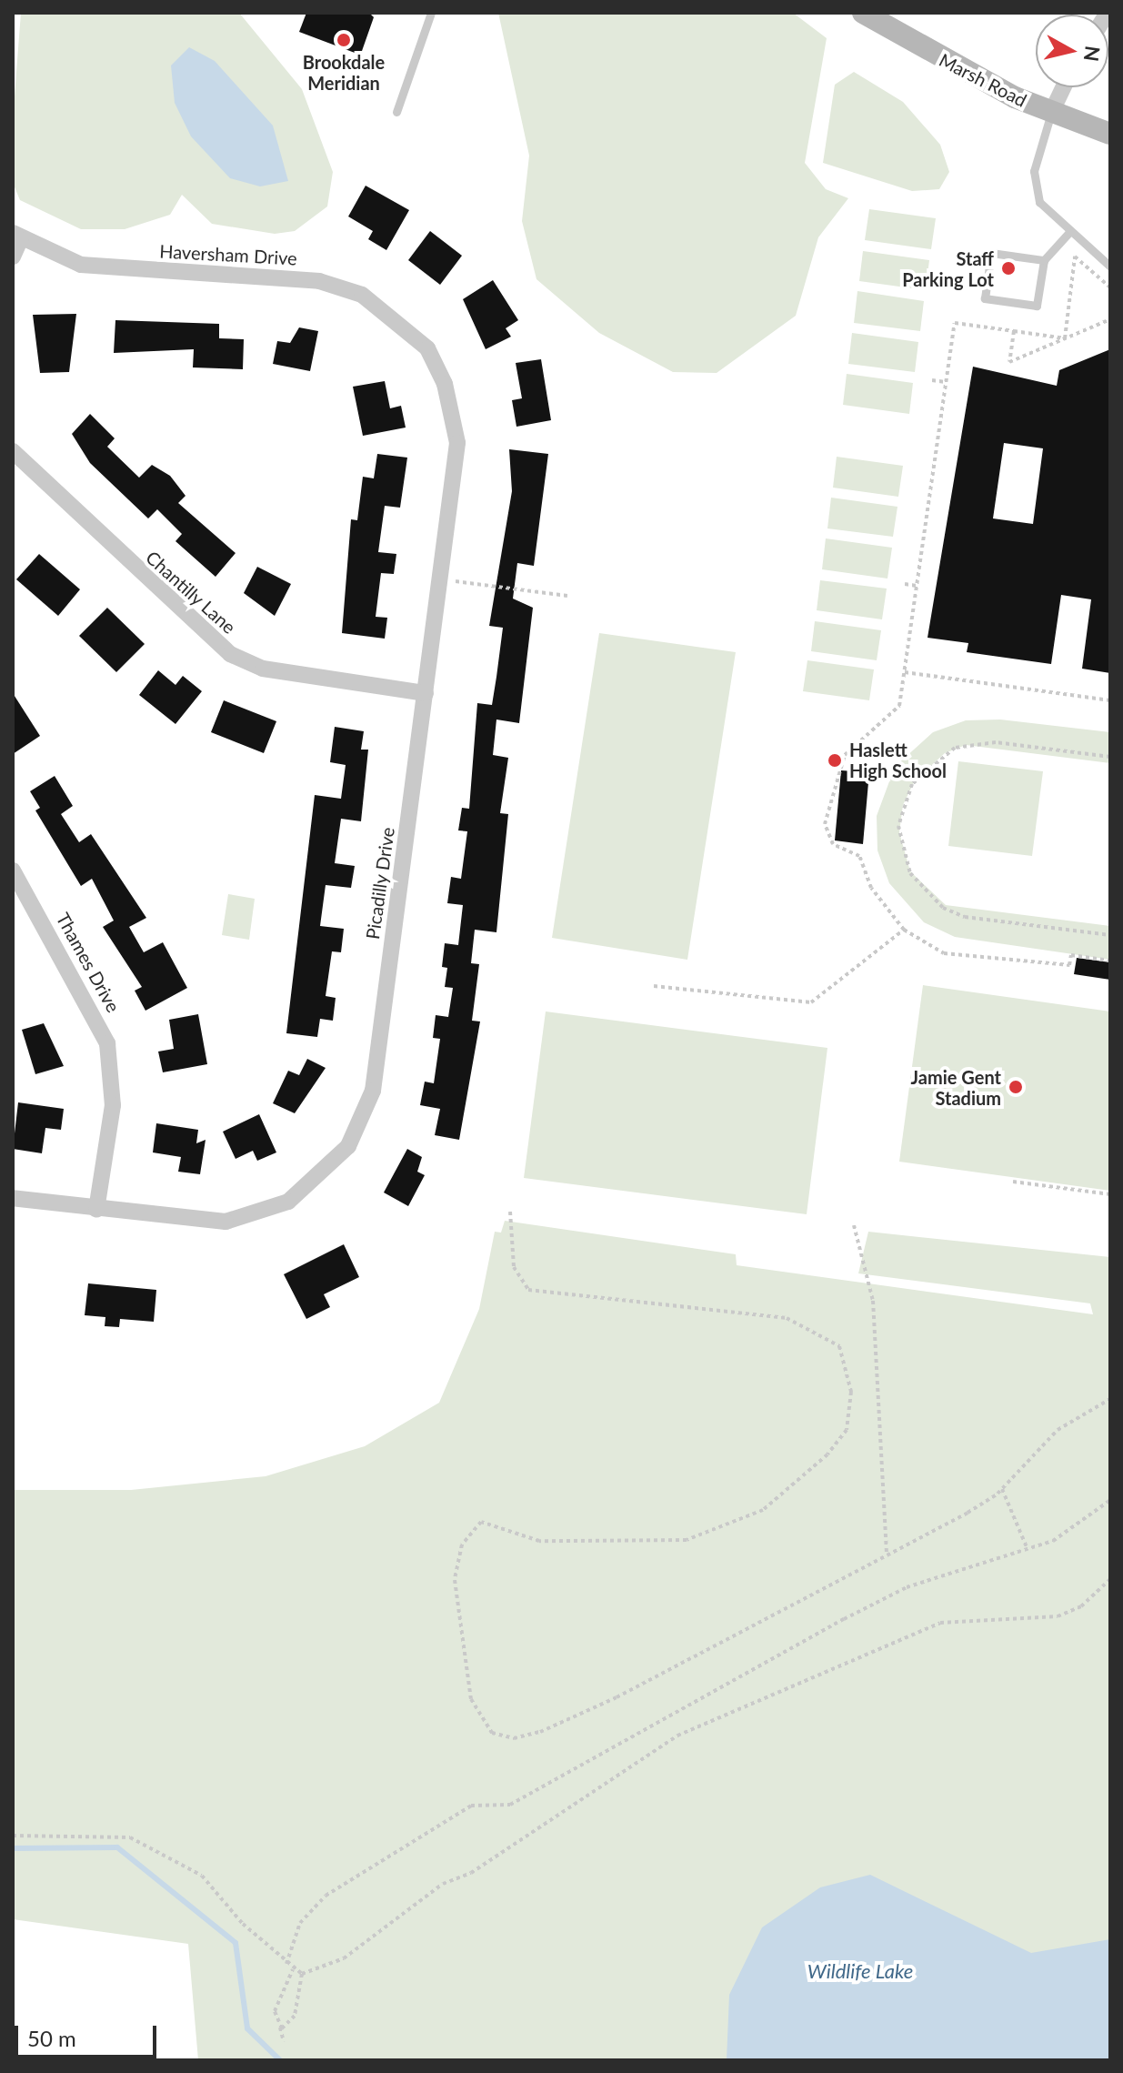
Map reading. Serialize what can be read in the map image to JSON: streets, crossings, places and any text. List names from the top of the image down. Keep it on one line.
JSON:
{"streets":{"main road":["Marsh Road"],"street":["Haversham Drive","Chantilly Lane","Picadilly Drive","Thames Drive"]},"crossings":[["Haversham Drive","Picadilly Drive"],["Chantilly Lane","Picadilly Drive"],["Picadilly Drive","Thames Drive"]],"water":["Wildlife Lake"],"places":["Brookdale Meridian","Staff Parking Lot","Haslett High School","Jamie Gent Stadium"],"scale_bar":"50 m","north":"right"}
